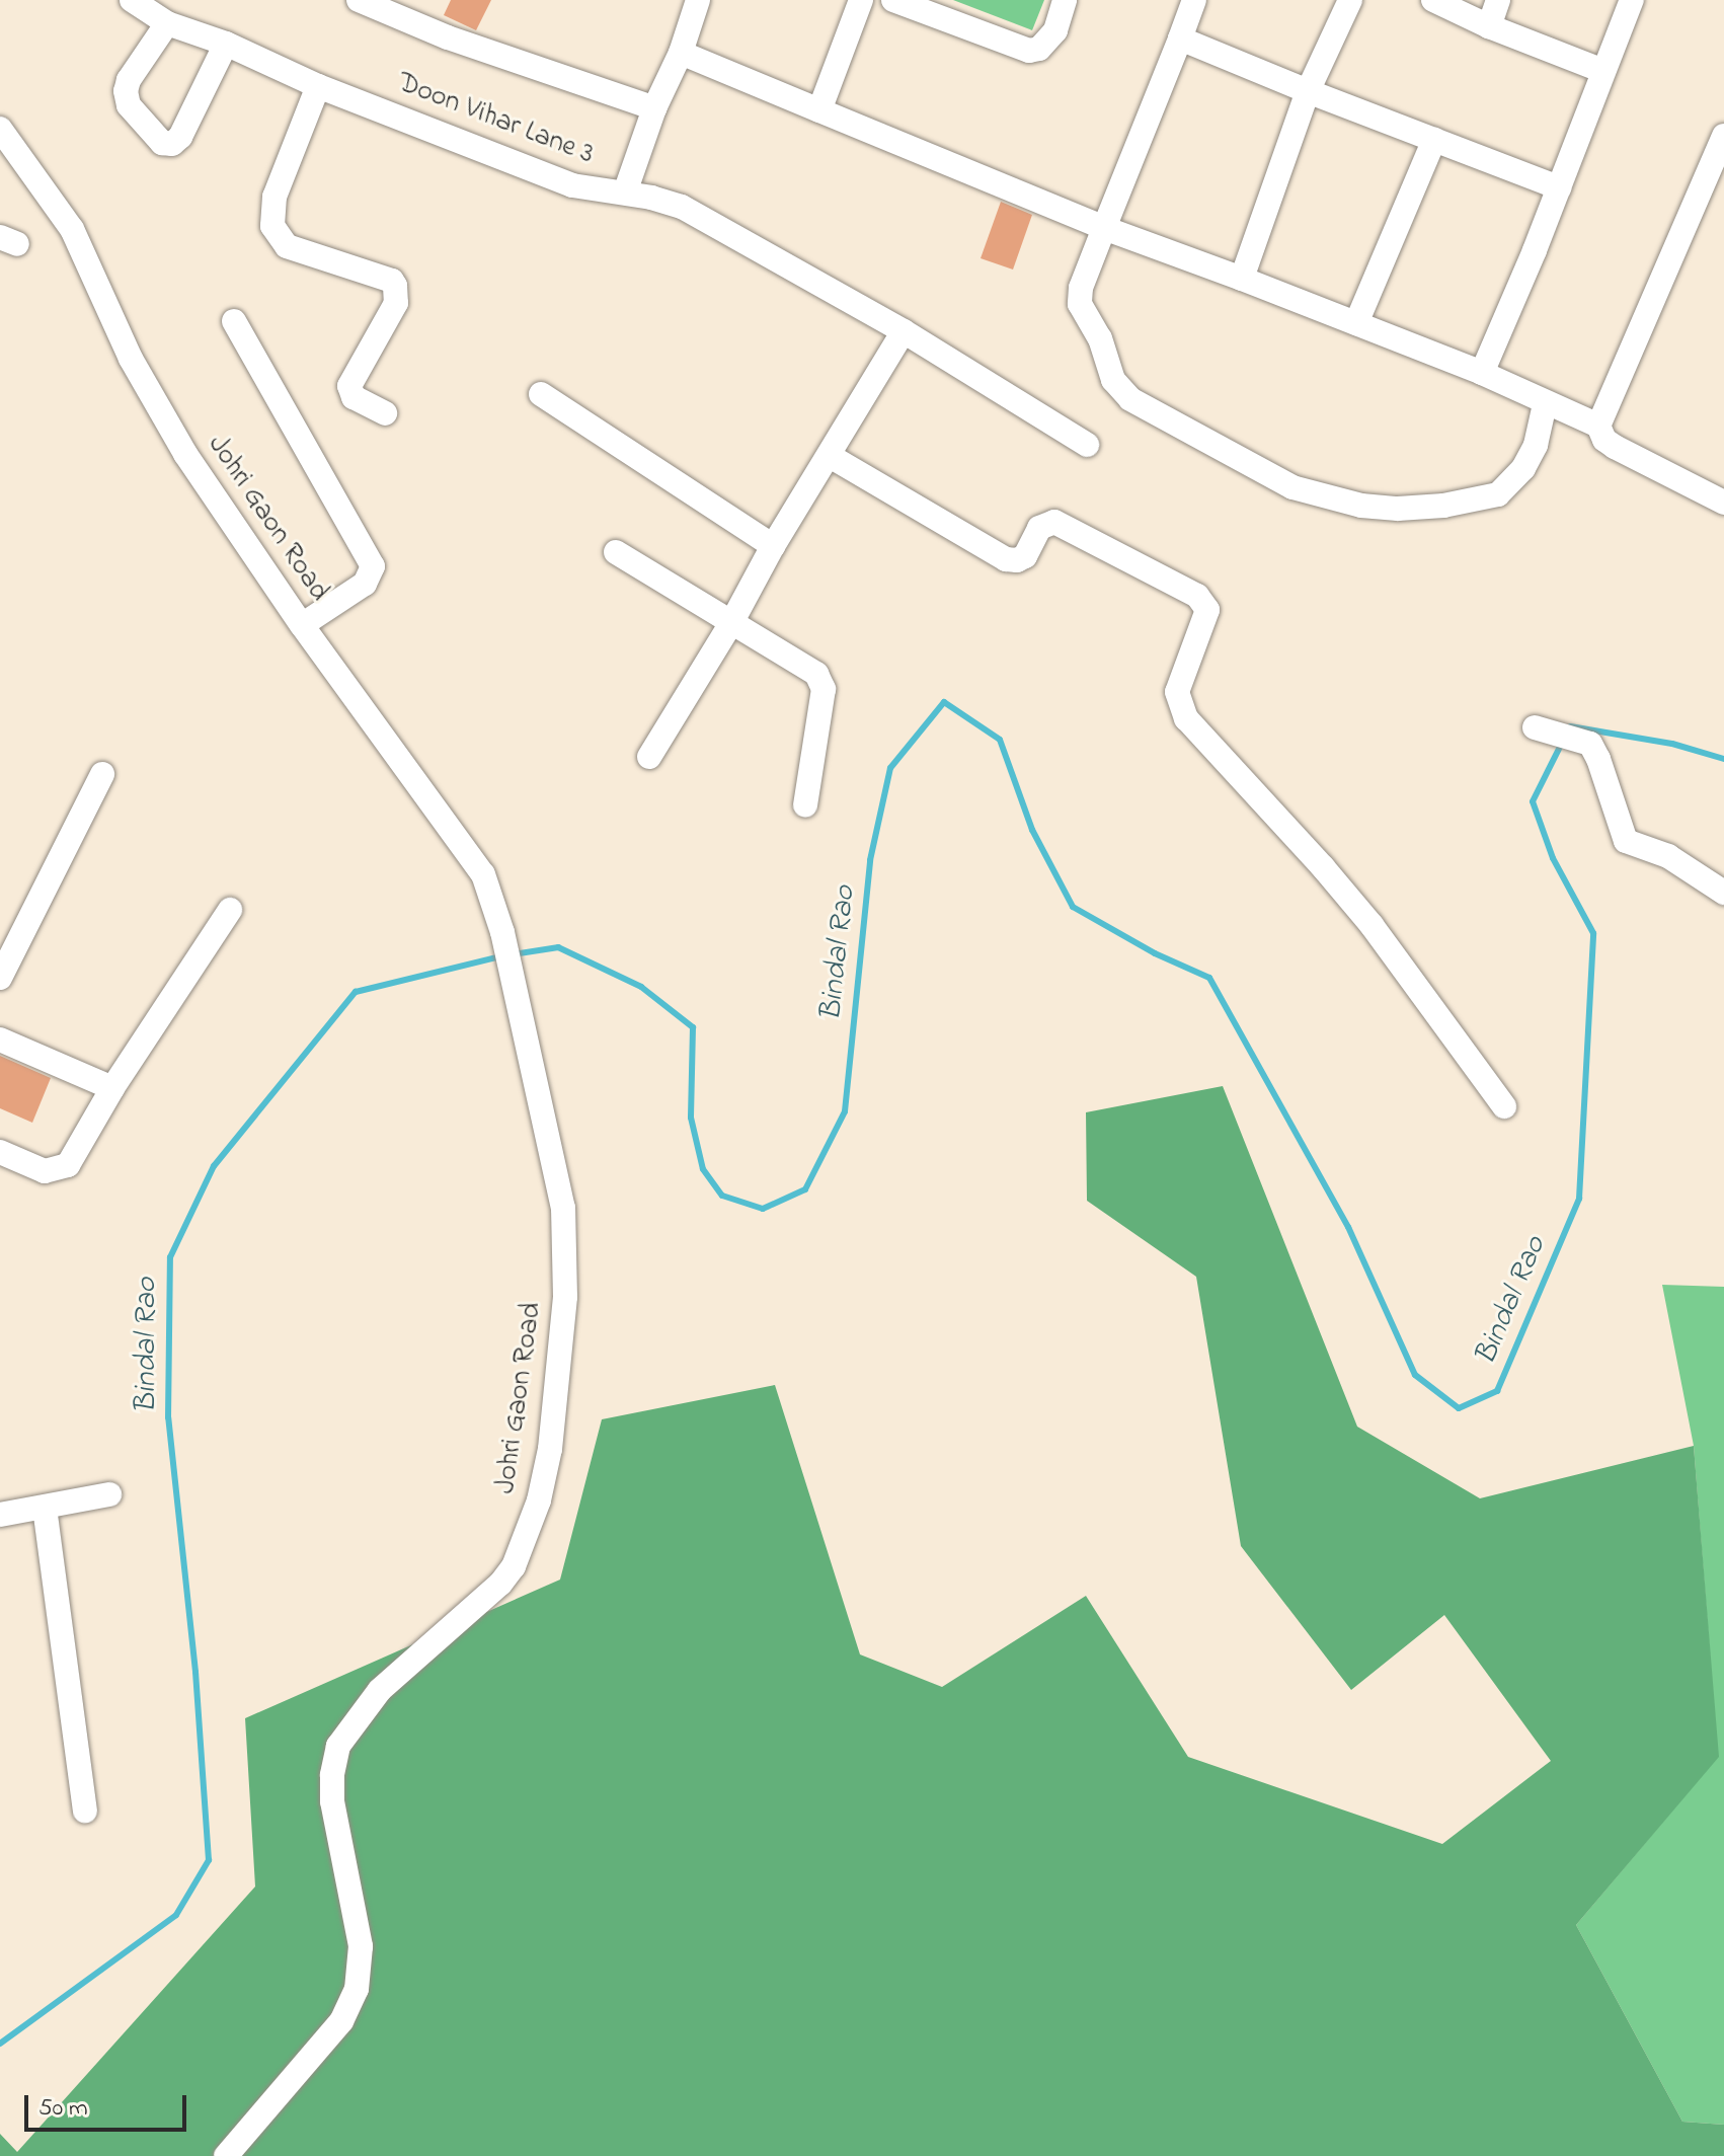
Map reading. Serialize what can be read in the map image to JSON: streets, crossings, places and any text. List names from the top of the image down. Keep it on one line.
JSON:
{"streets":{"street":["Doon Vihar Lane 3","Johri Gaon Road"]},"water":["Bindal Rao"],"scale_bar":"50 m"}
